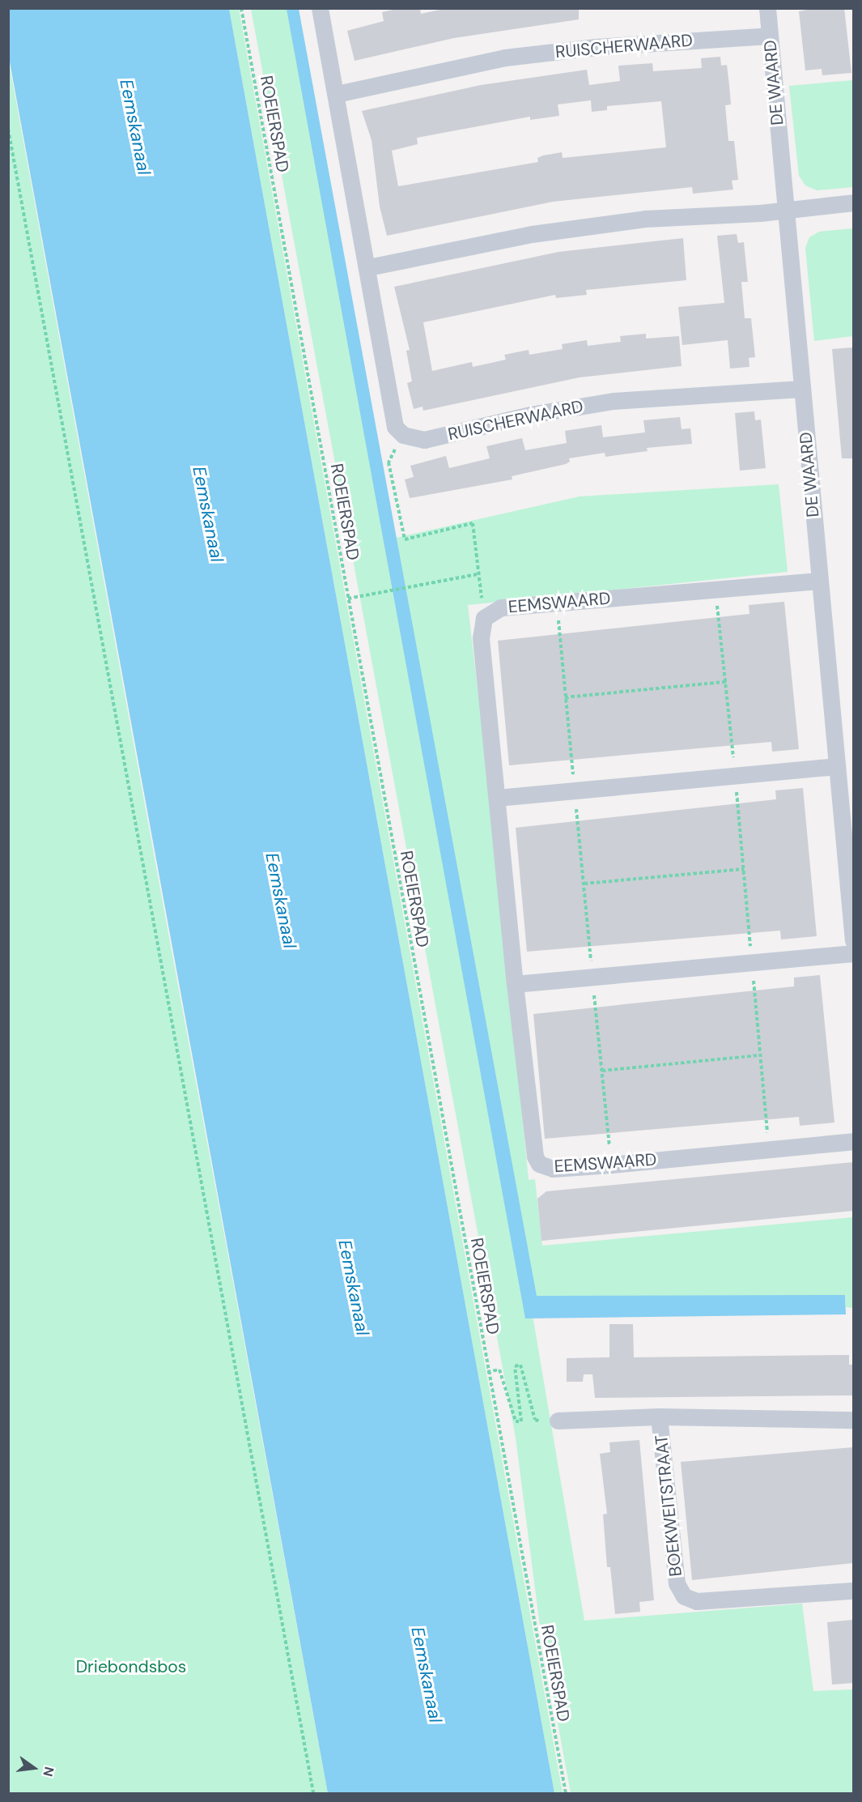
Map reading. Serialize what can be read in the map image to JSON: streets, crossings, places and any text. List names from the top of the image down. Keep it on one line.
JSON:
{"streets":{"street":["RUISCHERWAARD","DE WAARD","EEMSWAARD","BOEKWEITSTRAAT"],"path":["ROEIERSPAD"]},"crossings":[["RUISCHERWAARD","DE WAARD"],["DE WAARD","EEMSWAARD"]],"water":["Eemskanaal"],"parks":["Driebondsbos"],"north":"right"}
